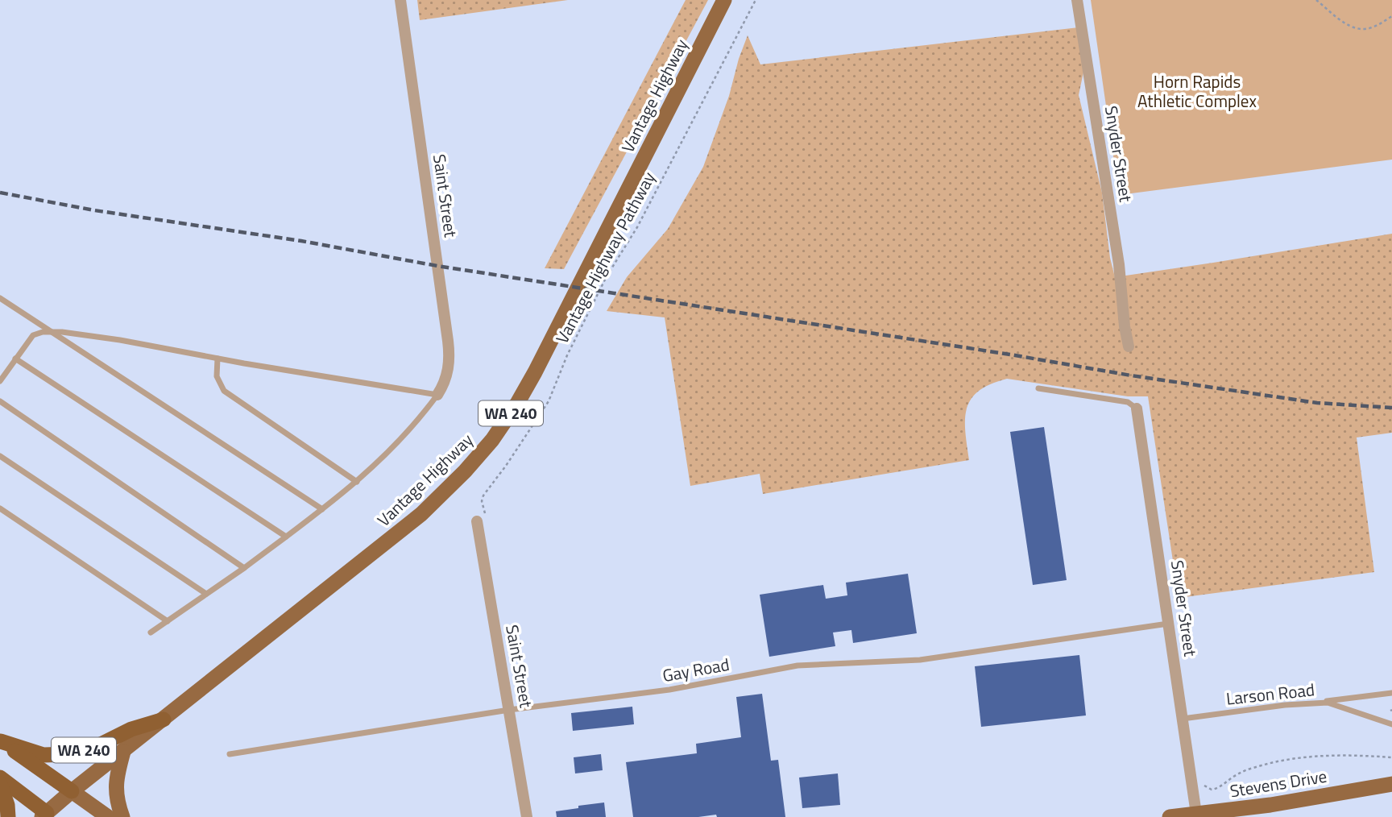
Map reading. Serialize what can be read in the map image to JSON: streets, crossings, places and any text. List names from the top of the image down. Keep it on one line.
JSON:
{"streets":{"highway":["WA 240"],"main road":["Vantage Highway","Stevens Drive"],"street":["Snyder Street","Saint Street"],"lane":["Gay Road","Larson Road"],"path":["Vantage Highway Pathway"]},"crossings":[["Vantage Highway","WA 240"],["Snyder Street","Gay Road"],["Snyder Street","Larson Road"],["Snyder Street","Stevens Drive"],["Saint Street","Vantage Highway Pathway"],["Saint Street","Gay Road"]],"parks":["Horn Rapids Athletic Complex"]}
